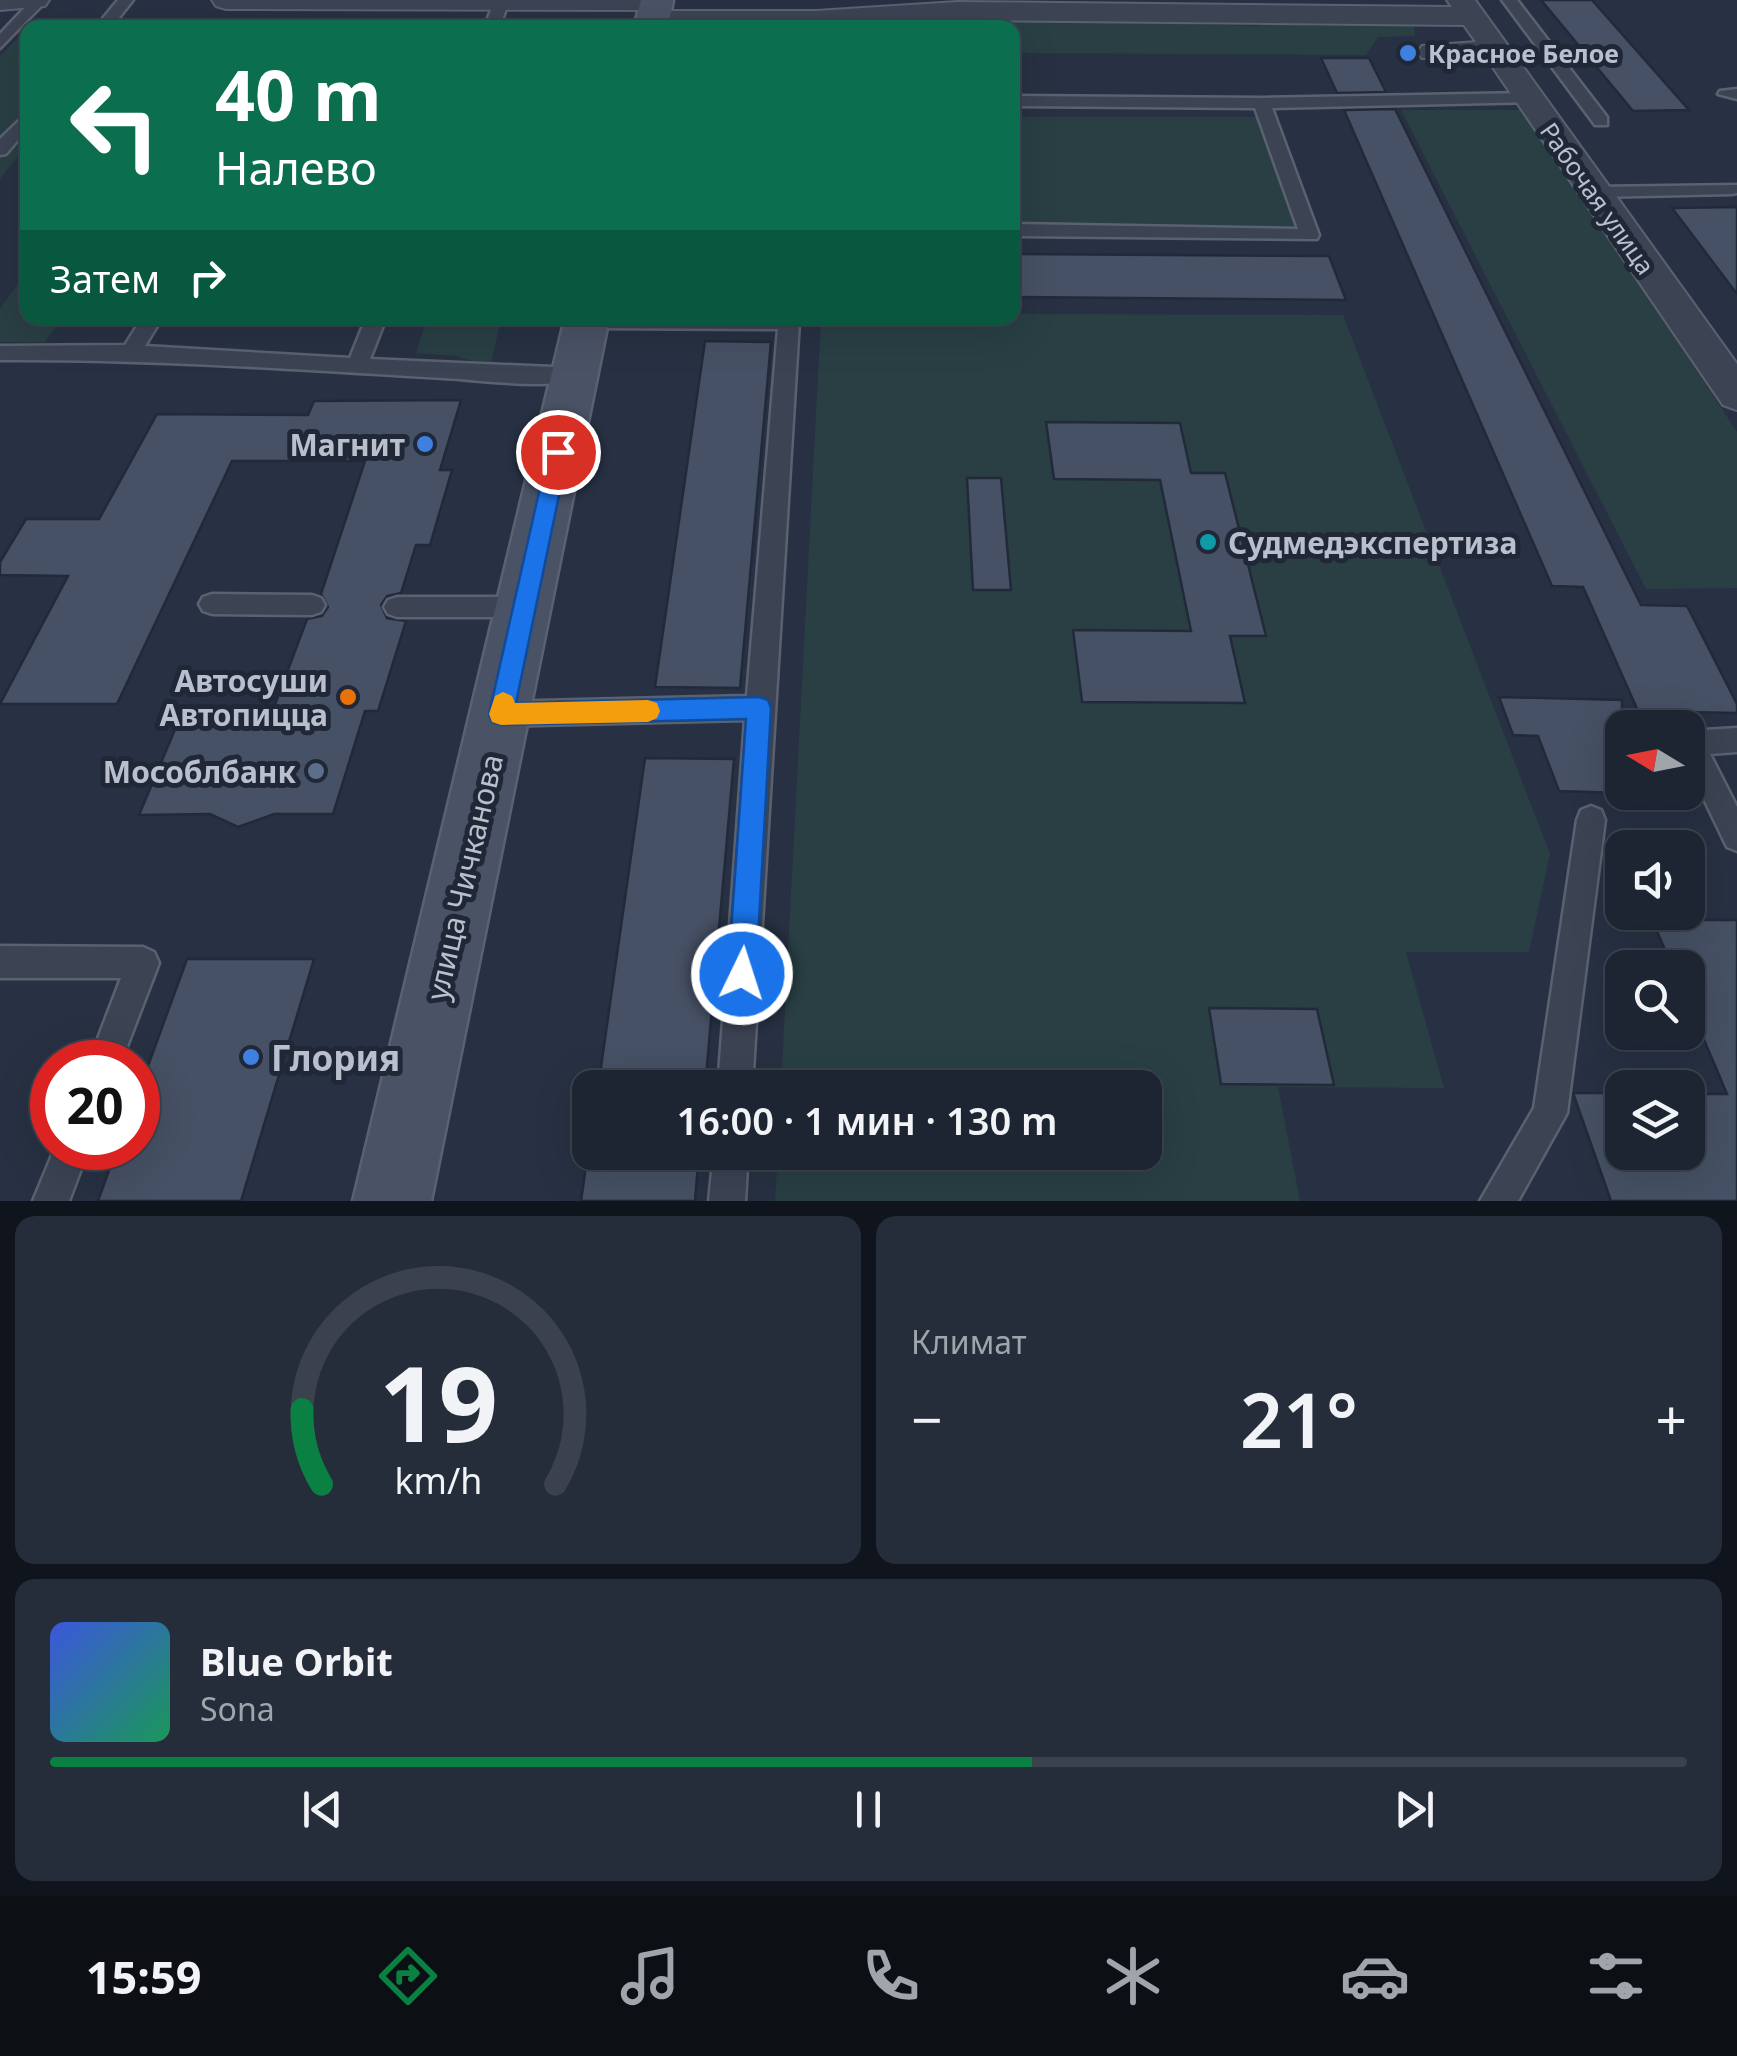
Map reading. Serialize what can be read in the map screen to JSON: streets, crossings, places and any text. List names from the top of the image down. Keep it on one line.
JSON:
{"streets":{"main road":["улица Чичканова"],"street":["Рабочая улица"]},"places":["Красное Белое","Магнит","Судмедэкспертиза","Автосуши Автопицца","Мособлбанк","Глория"],"north":"left","page":{"turn":["40 m","Налево"],"then":"Затем","limit":"20","trip":"16:00 · 1 мин · 130 m","tile":"Климат","heat":["−","21°","+"],"song":["Blue Orbit","Sona"],"tabs":"15:59","gauge":["19","km/h"]}}
